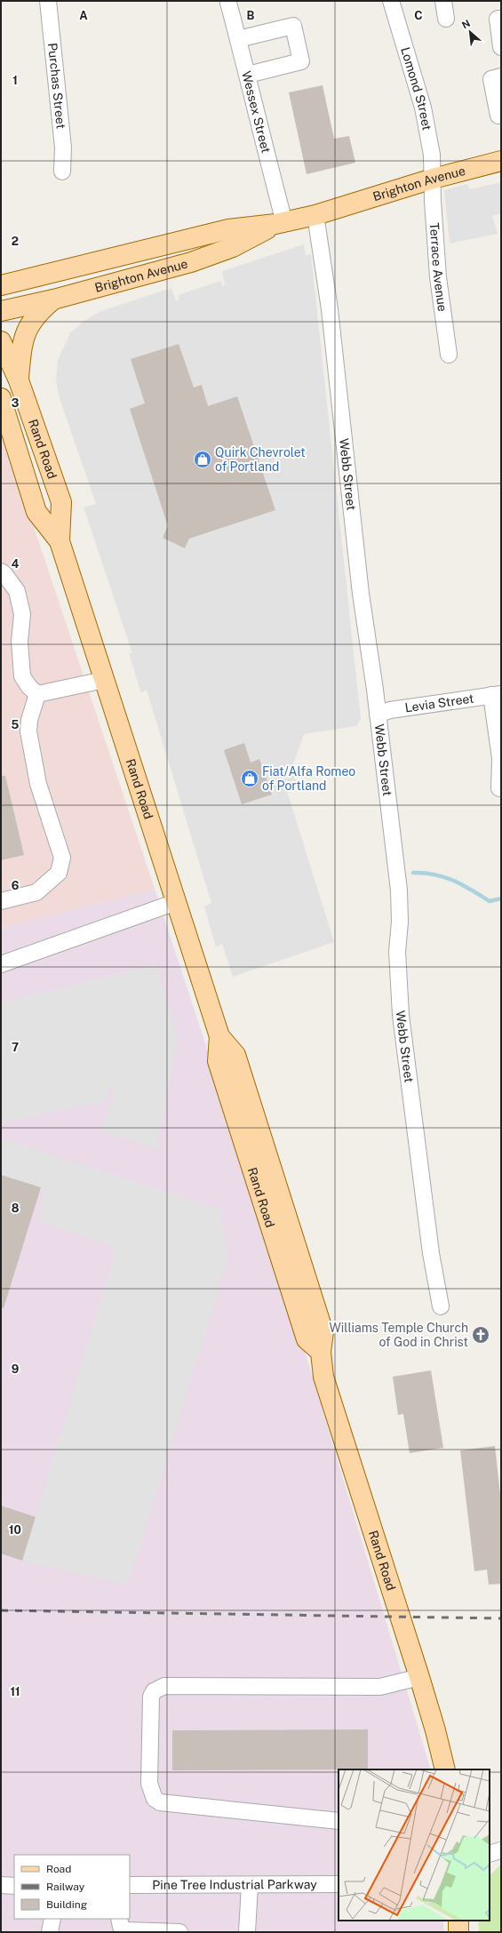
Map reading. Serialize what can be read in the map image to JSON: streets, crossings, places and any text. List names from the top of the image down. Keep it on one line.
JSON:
{"streets":{"main road":["Brighton Avenue","Rand Road"],"street":["Purchas Street","Lomond Street","Wessex Street","Terrace Avenue","Webb Street","Levia Street","Pine Tree Industrial Parkway"]},"crossings":[["Lomond Street","Brighton Avenue"],["Lomond Street","Terrace Avenue"],["Wessex Street","Brighton Avenue"],["Brighton Avenue","Terrace Avenue"],["Brighton Avenue","Webb Street"],["Webb Street","Levia Street"]],"places":{"shop":["Quirk Chevrolet of Portland","Fiat/Alfa Romeo of Portland"],"church":["Williams Temple Church of God in Christ"]},"legend":["Road","Railway","Building"],"north":"top left","grid":{"columns":["A","B","C"],"rows":["1","2","3","4","5","6","7","8","9","10","11"]}}
